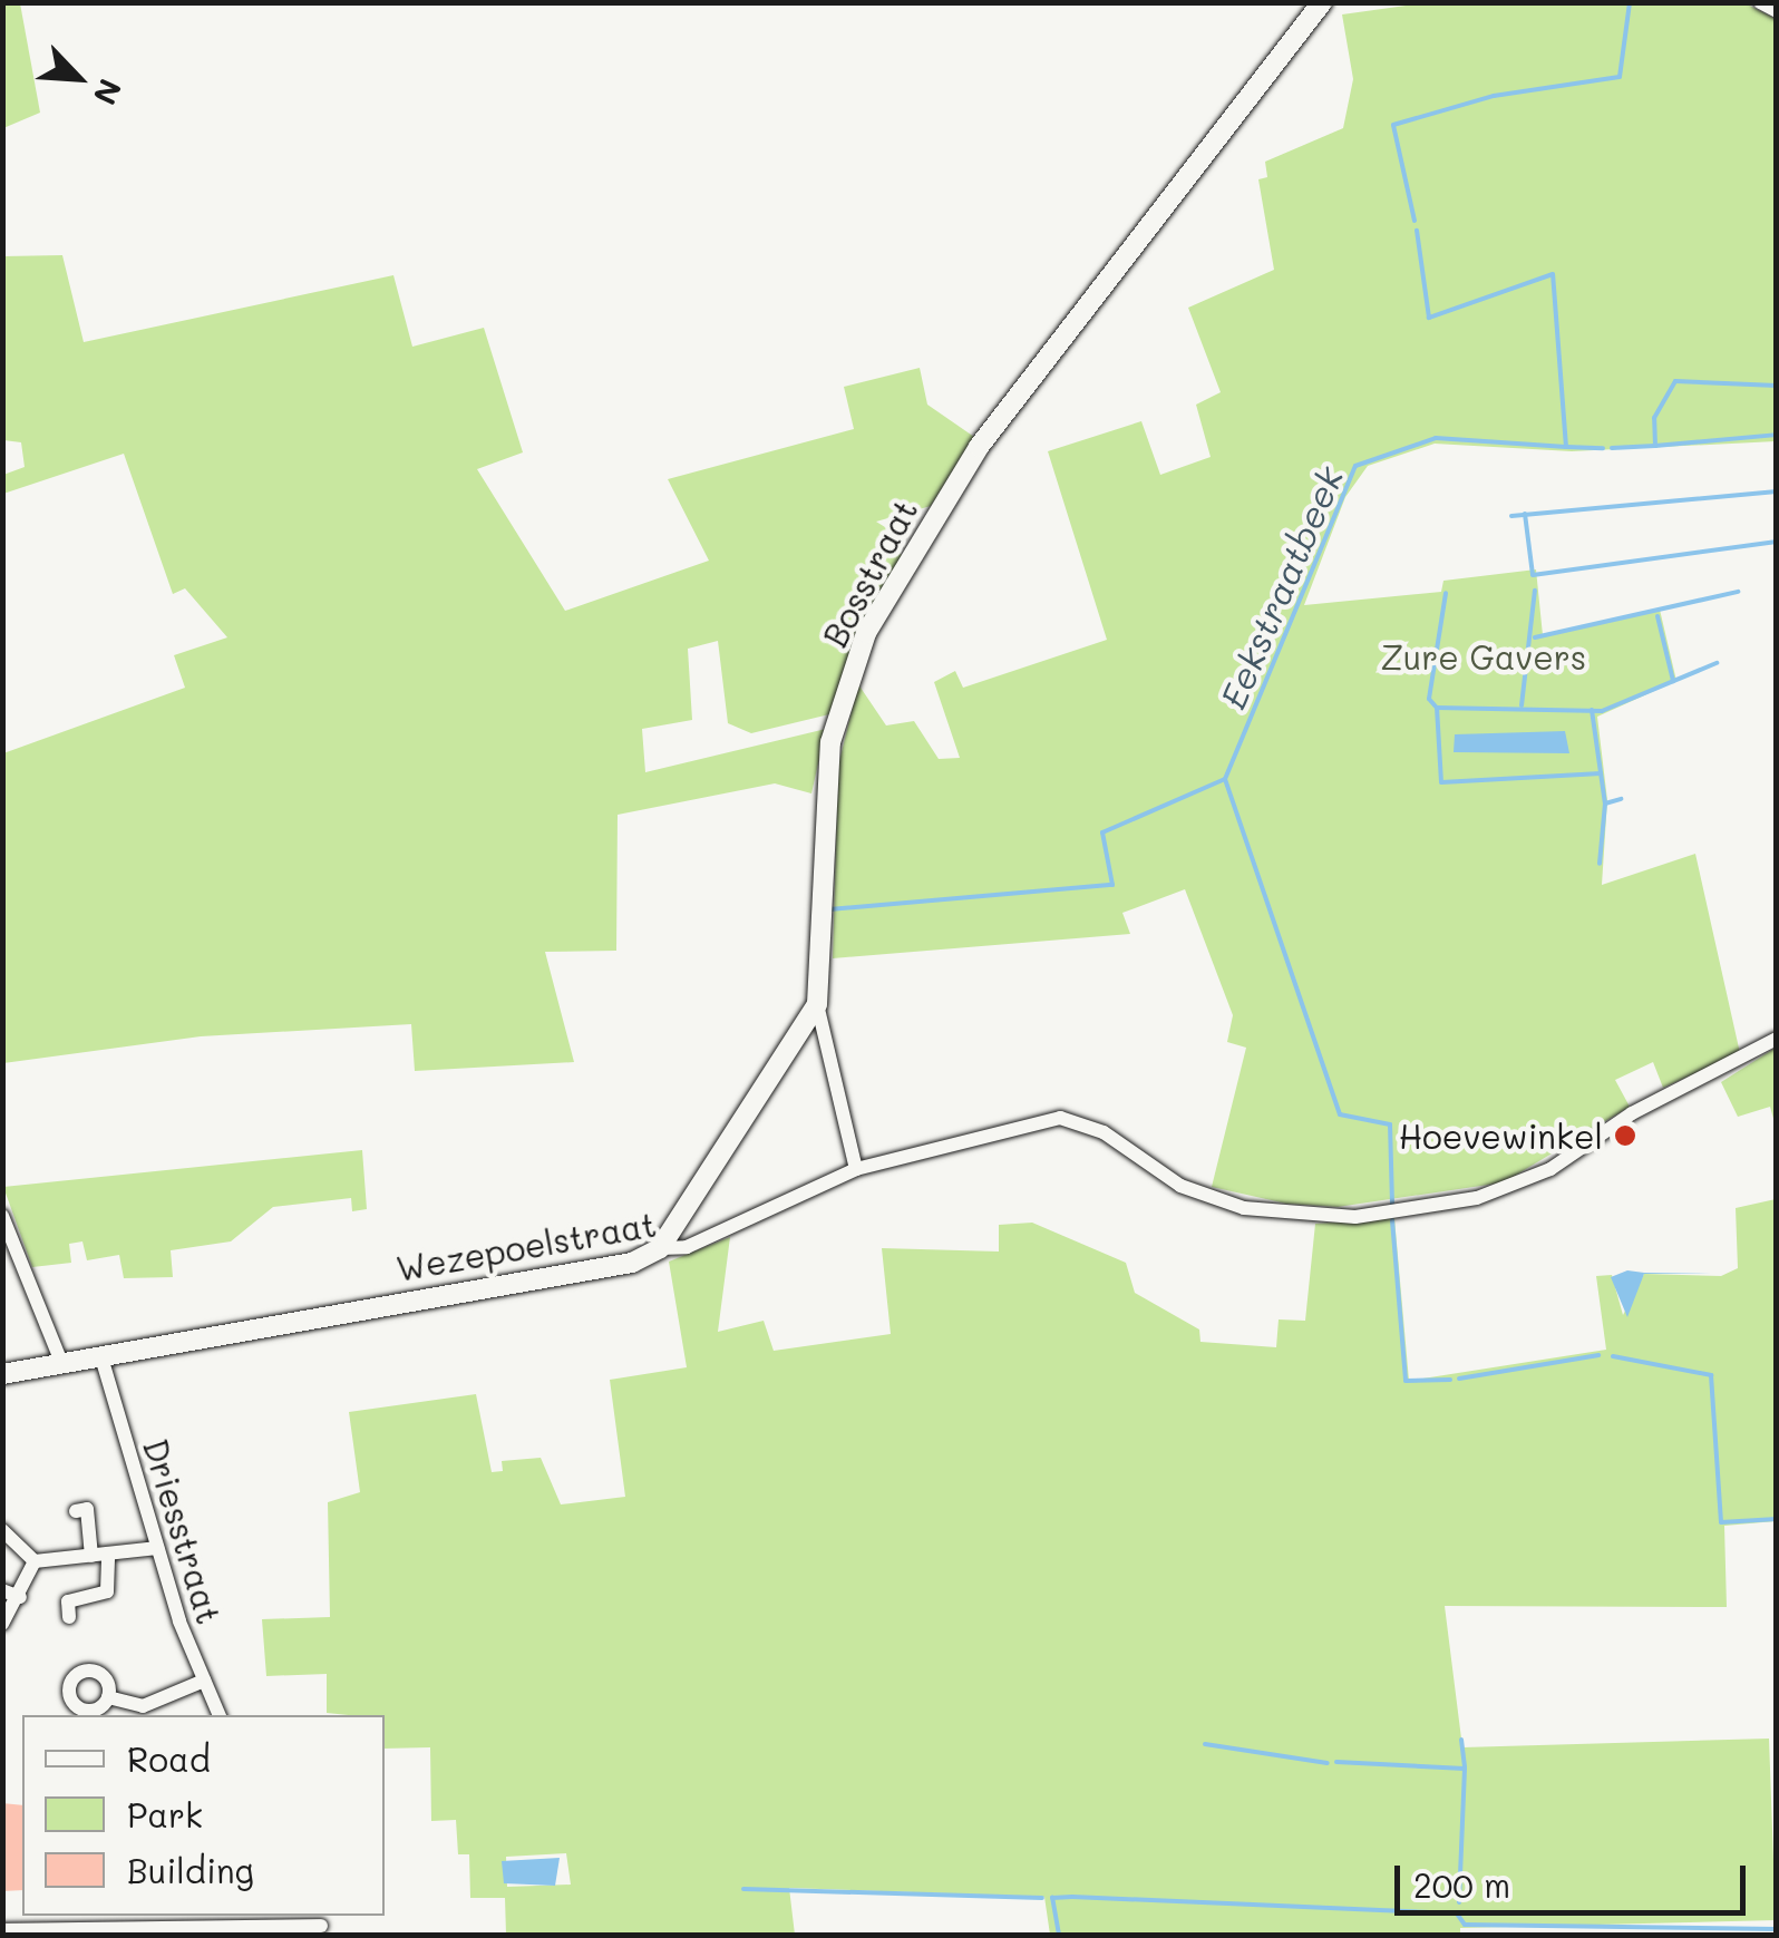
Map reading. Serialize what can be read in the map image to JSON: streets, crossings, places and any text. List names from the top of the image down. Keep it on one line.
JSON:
{"streets":{"street":["Bosstraat","Wezepoelstraat","Driesstraat"]},"crossings":[["Bosstraat","Wezepoelstraat"],["Wezepoelstraat","Driesstraat"]],"water":["Eekstraatbeek"],"parks":["Zure Gavers"],"places":["Hoevewinkel"],"legend":["Road","Park","Building"],"scale_bar":"200 m","north":"bottom right"}
